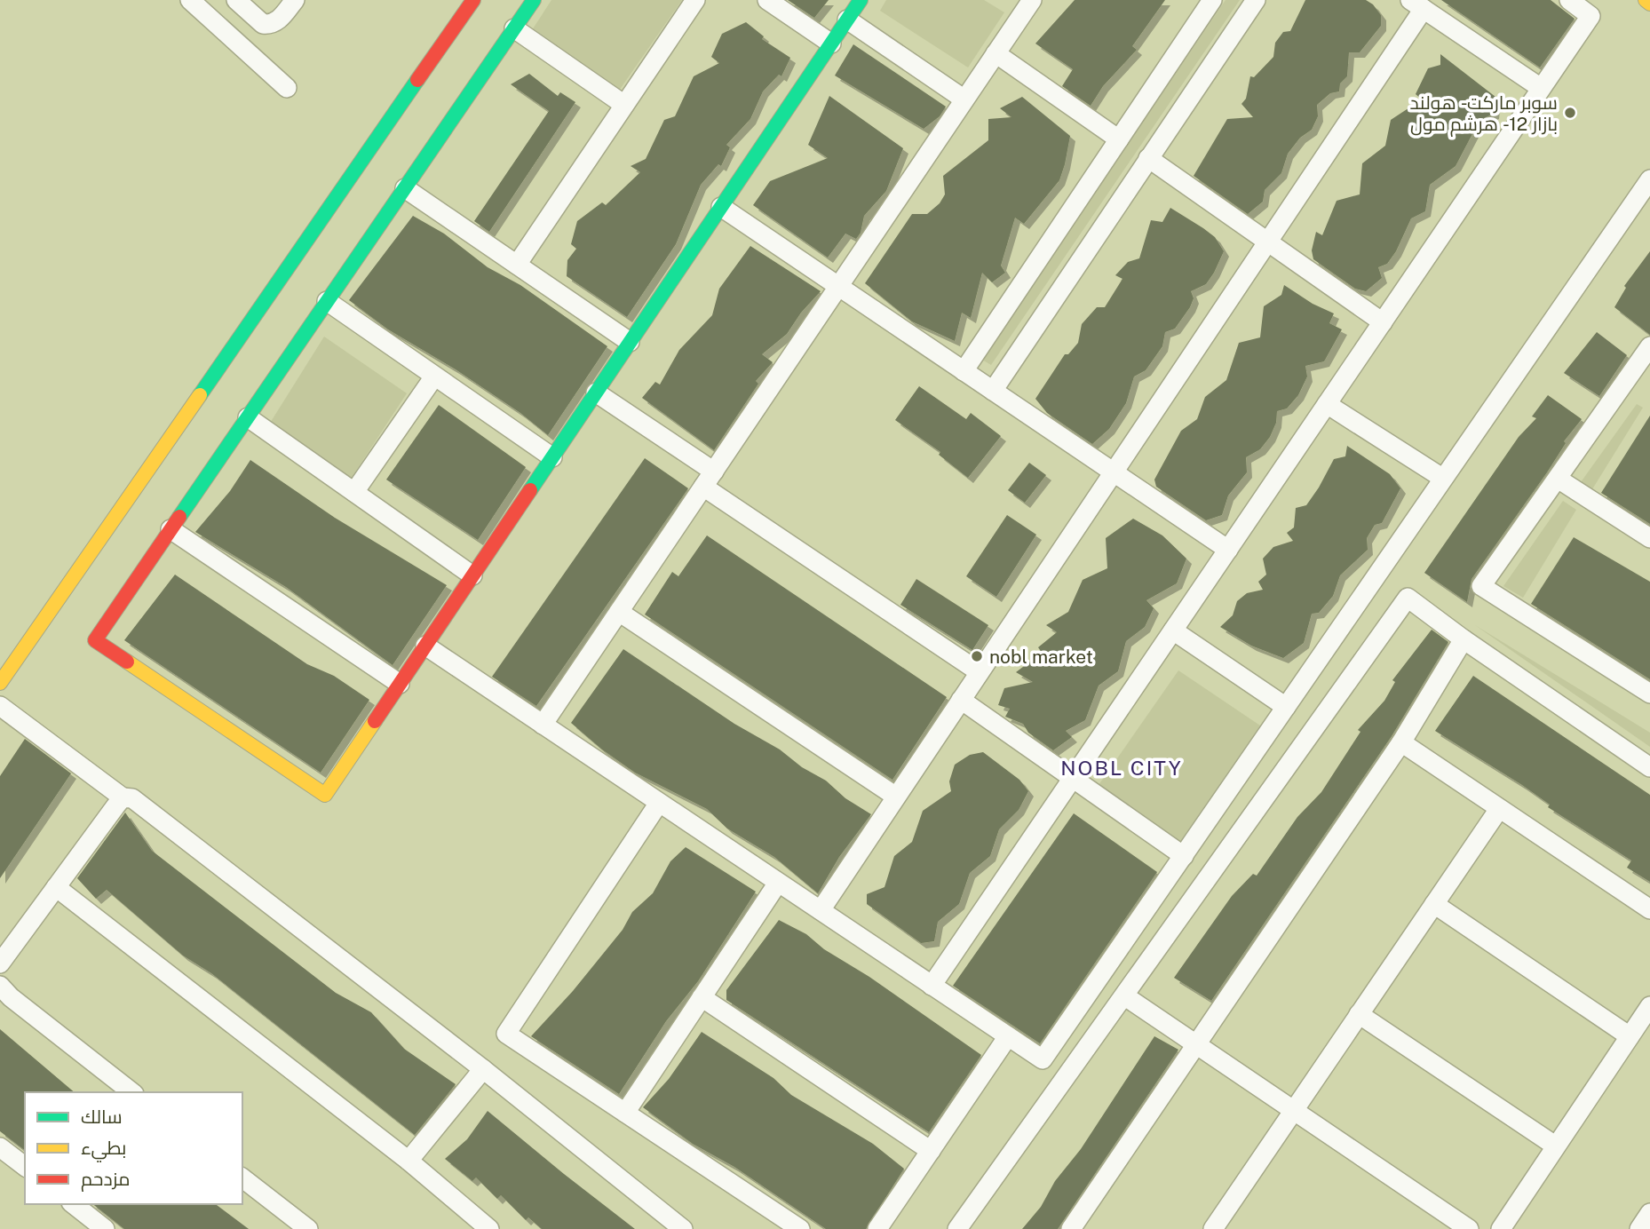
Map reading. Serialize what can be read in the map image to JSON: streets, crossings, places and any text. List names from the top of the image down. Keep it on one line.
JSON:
{"districts":["NOBL CITY"],"places":["سوبر ماركت - هولند بازار 12 - هرشم مول","nobl market"],"legend":["سالك","بطيء","مزدحم"]}
